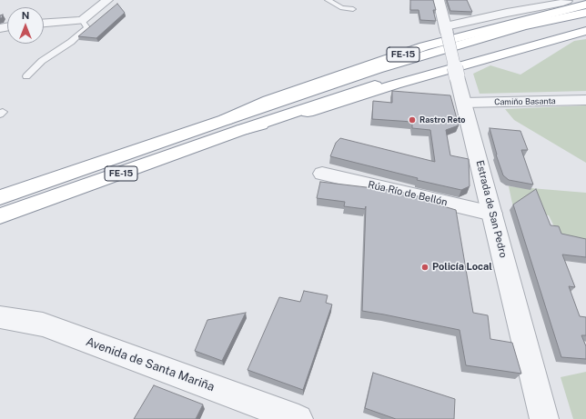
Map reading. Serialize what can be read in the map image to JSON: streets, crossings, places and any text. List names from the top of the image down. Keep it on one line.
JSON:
{"streets":{"highway":["FE-15"],"street":["Camiño Basanta","Rúa Río de Bellón","Estrada de San Pedro","Avenida de Santa Mariña"]},"crossings":[["Camiño Basanta","Estrada de San Pedro"],["Rúa Río de Bellón","Estrada de San Pedro"]],"places":["Rastro Reto","Policía Local"],"north":"top"}
